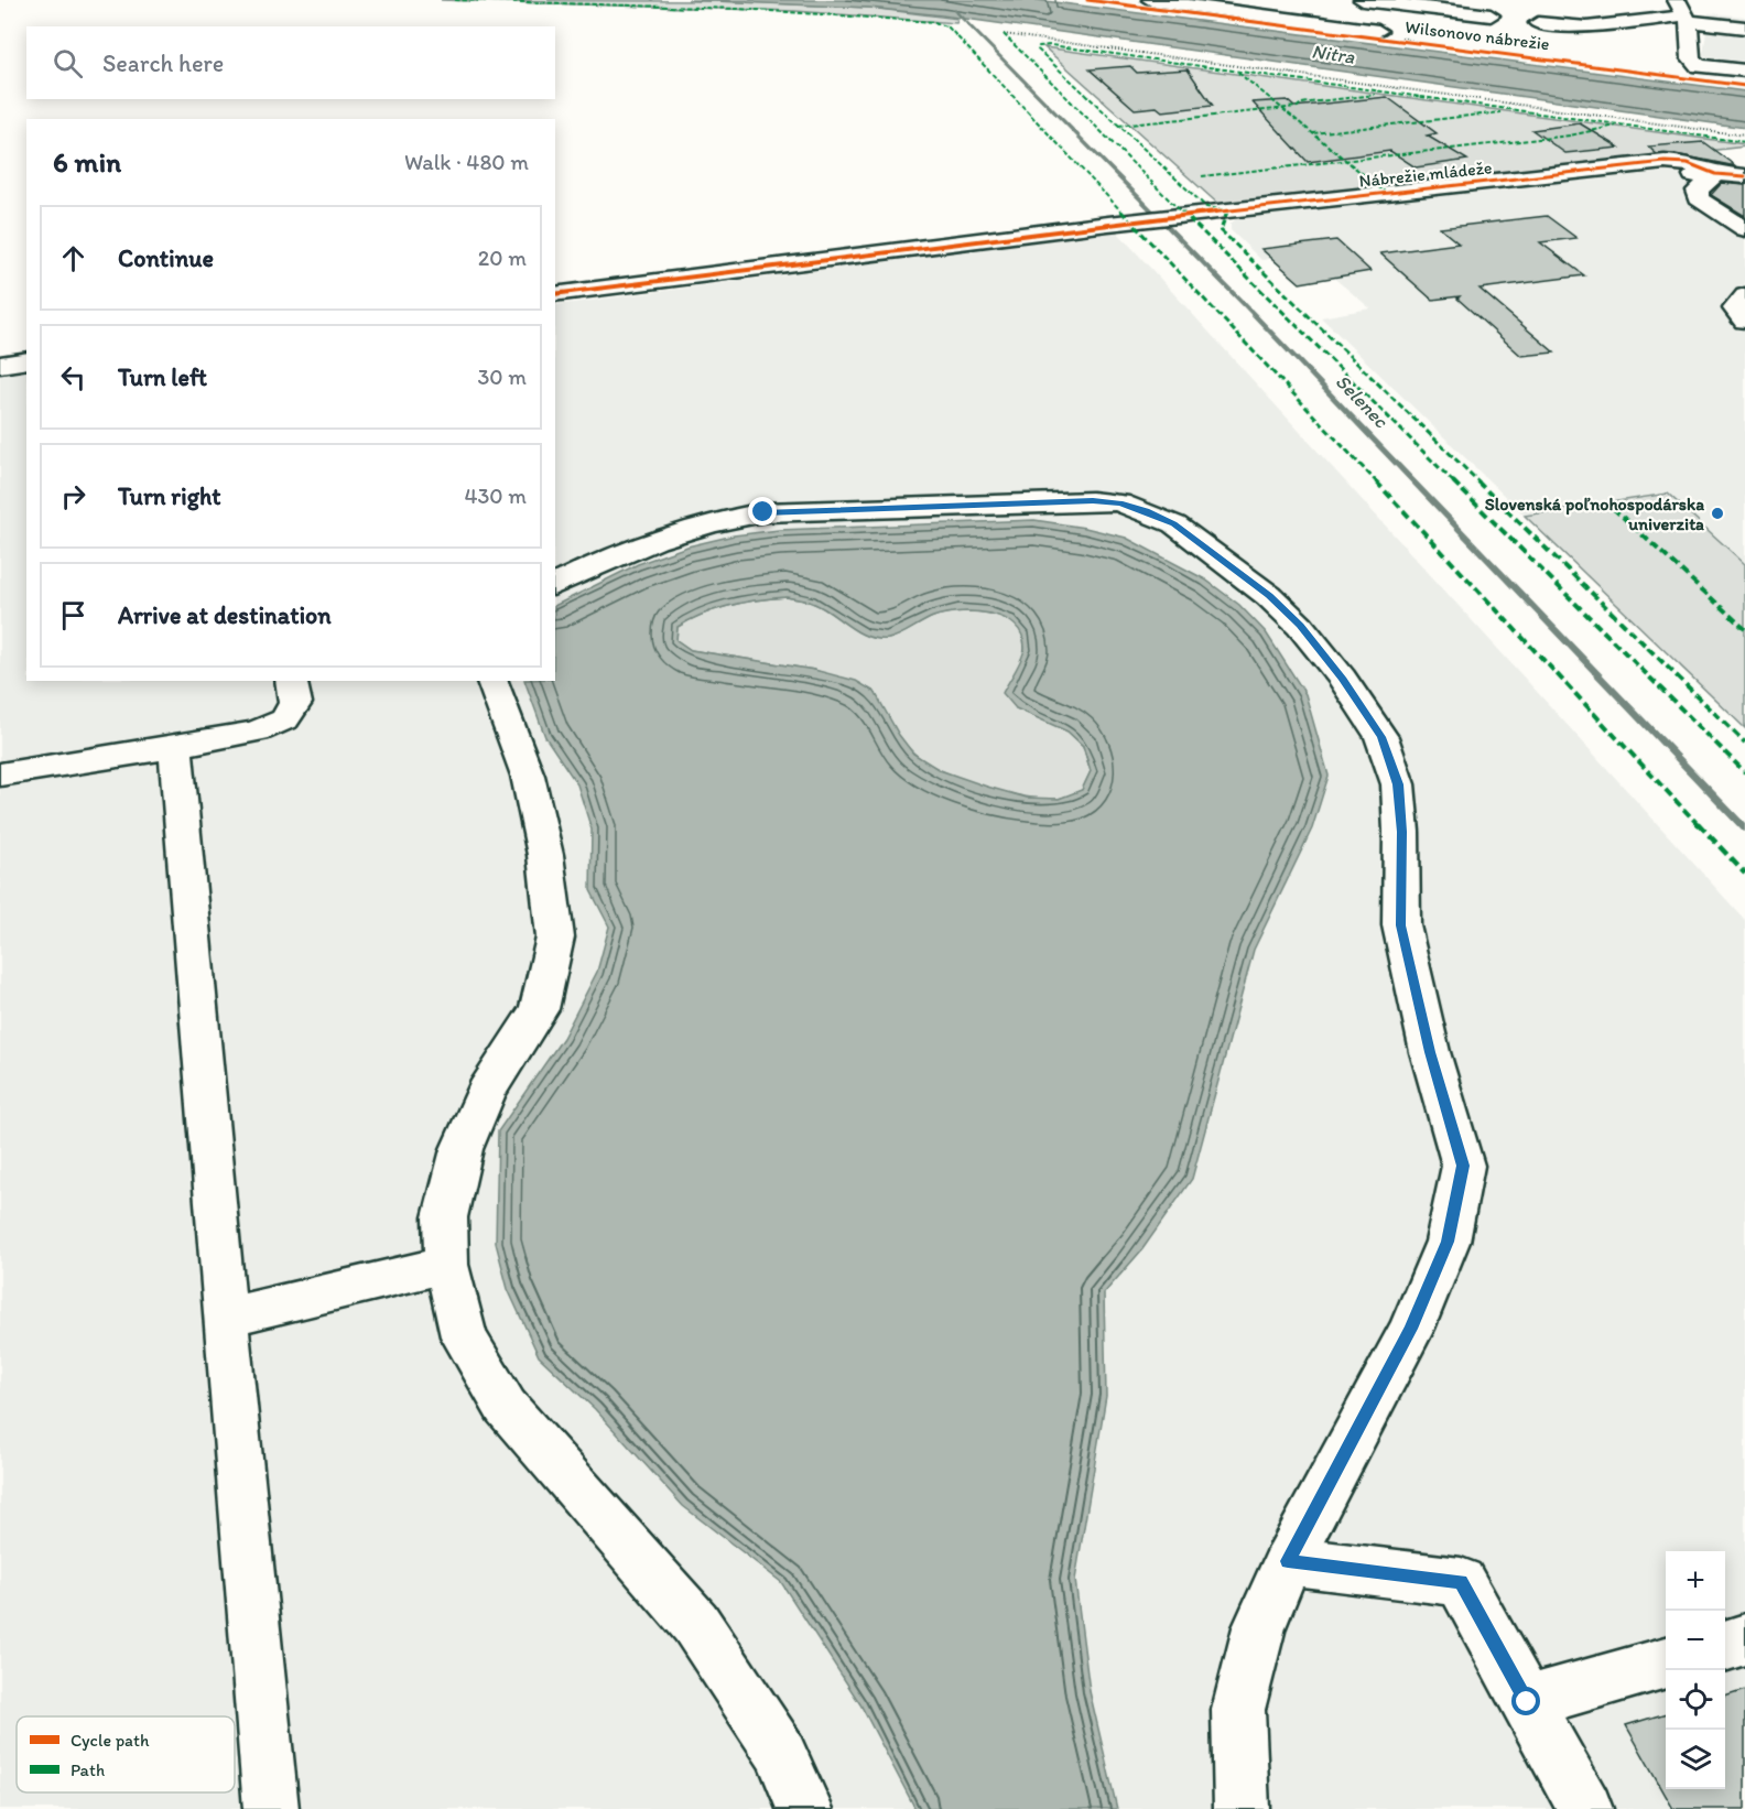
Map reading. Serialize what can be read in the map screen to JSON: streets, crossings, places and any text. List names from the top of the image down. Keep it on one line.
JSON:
{"streets":{"street":["Wilsonovo nábrežie","Nábrežie mládeže"]},"water":["Nitra","Selenec"],"places":["Slovenská poľnohospodárska univerzita"],"legend":["Cycle path","Path"],"page":{"search":"Search here","heading":["6 min","Walk · 480 m"],"list":[["Continue","20 m"],["Turn left","30 m"],["Turn right","430 m"],"Arrive at destination"],"map_buttons":["+","−"]}}
